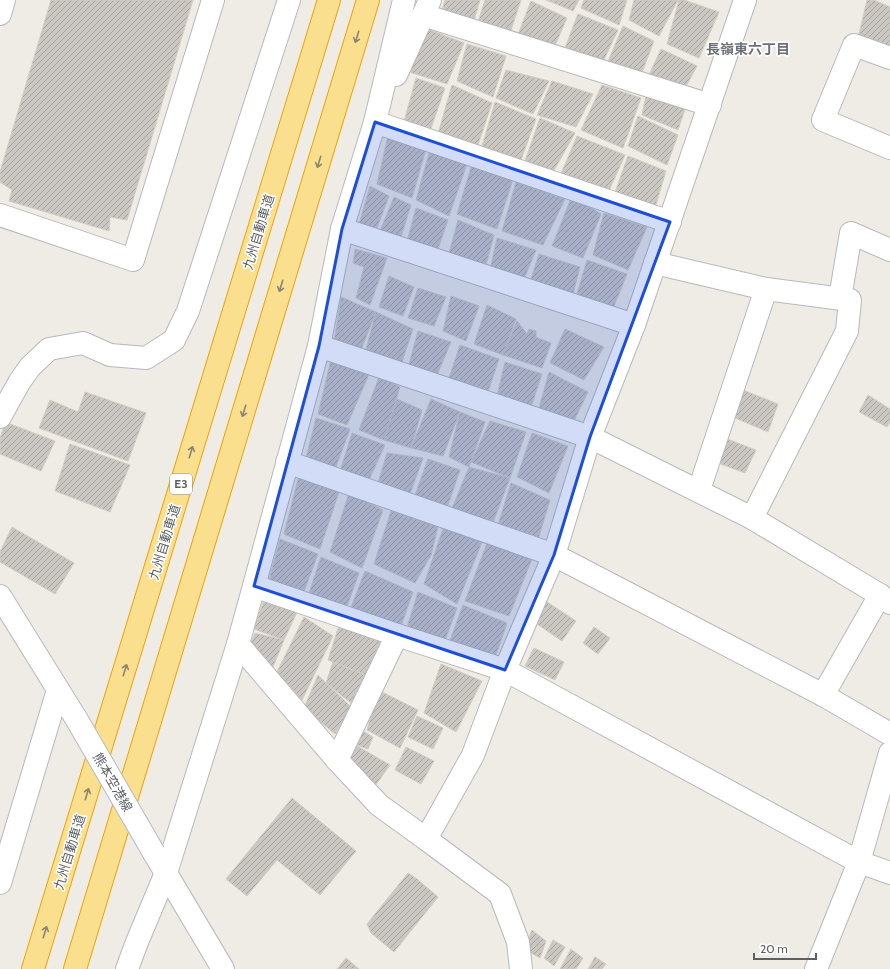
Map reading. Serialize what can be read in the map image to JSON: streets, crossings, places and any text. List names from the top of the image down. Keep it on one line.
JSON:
{"streets":{"highway":["九州自動車道","E3"],"street":["熊本空港線"]},"districts":["長嶺東六丁目"],"scale_bar":"20 m"}
